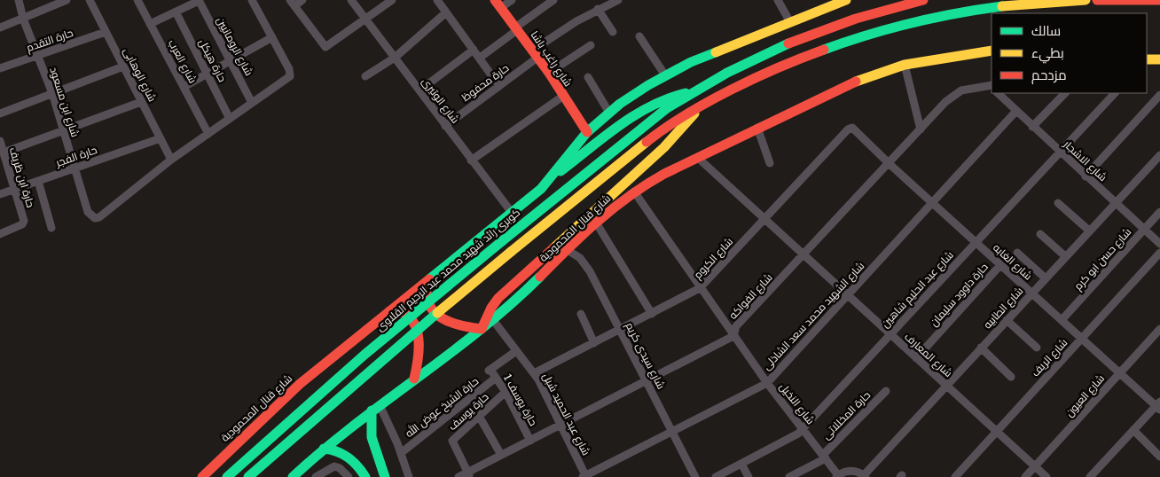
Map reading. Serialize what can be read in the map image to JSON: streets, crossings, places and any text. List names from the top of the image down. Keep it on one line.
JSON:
{"streets":{"main road":["شارع راغب باشا","شارع قنال المحمودية","كوبرى رائد شهيد محمد عبد الرحيم القلاوى"],"street":["حارة التقدم","شارع الرومانيين","حارة هيكل","شارع العرب","شارع الوهابى","حارة محفوظ","شارع الوتيرى","شارع ابن مسعود","حارة الفجر","شارع الاشجار","حارة ابن ظريف","شارع الكروم","شارع حسن ابو كرم","شارع الغابه","شارع عبد الحليم شاهين","حارة داوود سليمان","شارع الفواكه","شارع الطابيه","شارع الشهيد محمد سعد الشاذلى","شارع المعارف","شارع سيدى كريم","شارع الريف","شارع العيون","حارة يوسف 1","شارع النخيل","حارة الشيخ عوض الله","حارة يوسف","شارع عبد الحميد شبل","حارة المخللاتى"]},"crossings":[["حارة التقدم","شارع الوهابى"],["حارة التقدم","شارع ابن مسعود"],["شارع راغب باشا","حارة محفوظ"],["شارع راغب باشا","شارع قنال المحمودية"],["شارع الوهابى","شارع ابن مسعود"],["شارع الوهابى","حارة الفجر"],["حارة محفوظ","شارع الوتيرى"],["شارع الوتيرى","شارع قنال المحمودية"],["شارع ابن مسعود","حارة الفجر"],["حارة الفجر","حارة ابن ظريف"],["شارع الاشجار","شارع حسن ابو كرم"],["شارع الاشجار","شارع عبد الحليم شاهين"],["شارع الاشجار","شارع الطابيه"],["شارع الاشجار","شارع الشهيد محمد سعد الشاذلى"],["شارع قنال المحمودية","شارع المعارف"],["شارع قنال المحمودية","شارع سيدى كريم"],["شارع قنال المحمودية","شارع النخيل"],["شارع قنال المحمودية","شارع عبد الحميد شبل"],["شارع الكروم","شارع الغابه"],["شارع الكروم","شارع المعارف"],["شارع الكروم","شارع سيدى كريم"],["شارع الكروم","شارع النخيل"],["شارع الكروم","شارع عبد الحميد شبل"],["شارع حسن ابو كرم","شارع الغابه"],["شارع الغابه","شارع عبد الحليم شاهين"],["شارع الغابه","حارة داوود سليمان"],["شارع الغابه","شارع الفواكه"],["شارع الغابه","شارع الطابيه"],["شارع الغابه","شارع الشهيد محمد سعد الشاذلى"],["شارع الغابه","شارع الريف"],["شارع الغابه","شارع العيون"],["شارع عبد الحليم شاهين","شارع المعارف"],["شارع عبد الحليم شاهين","شارع النخيل"],["حارة داوود سليمان","شارع المعارف"],["شارع الفواكه","شارع المعارف"],["شارع الفواكه","شارع سيدى كريم"],["شارع الفواكه","حارة يوسف 1"],["شارع الفواكه","شارع النخيل"],["شارع الفواكه","حارة يوسف"],["شارع الفواكه","شارع عبد الحميد شبل"],["شارع الطابيه","شارع المعارف"],["شارع الشهيد محمد سعد الشاذلى","شارع المعارف"],["شارع الشهيد محمد سعد الشاذلى","شارع سيدى كريم"],["شارع الشهيد محمد سعد الشاذلى","شارع النخيل"],["شارع الشهيد محمد سعد الشاذلى","شارع عبد الحميد شبل"],["شارع المعارف","شارع الريف"],["شارع المعارف","شارع العيون"],["حارة يوسف 1","حارة الشيخ عوض الله"],["حارة يوسف 1","حارة يوسف"],["حارة يوسف 1","شارع عبد الحميد شبل"],["شارع النخيل","حارة المخللاتى"]],"legend":["سالك","بطيء","مزدحم"]}
